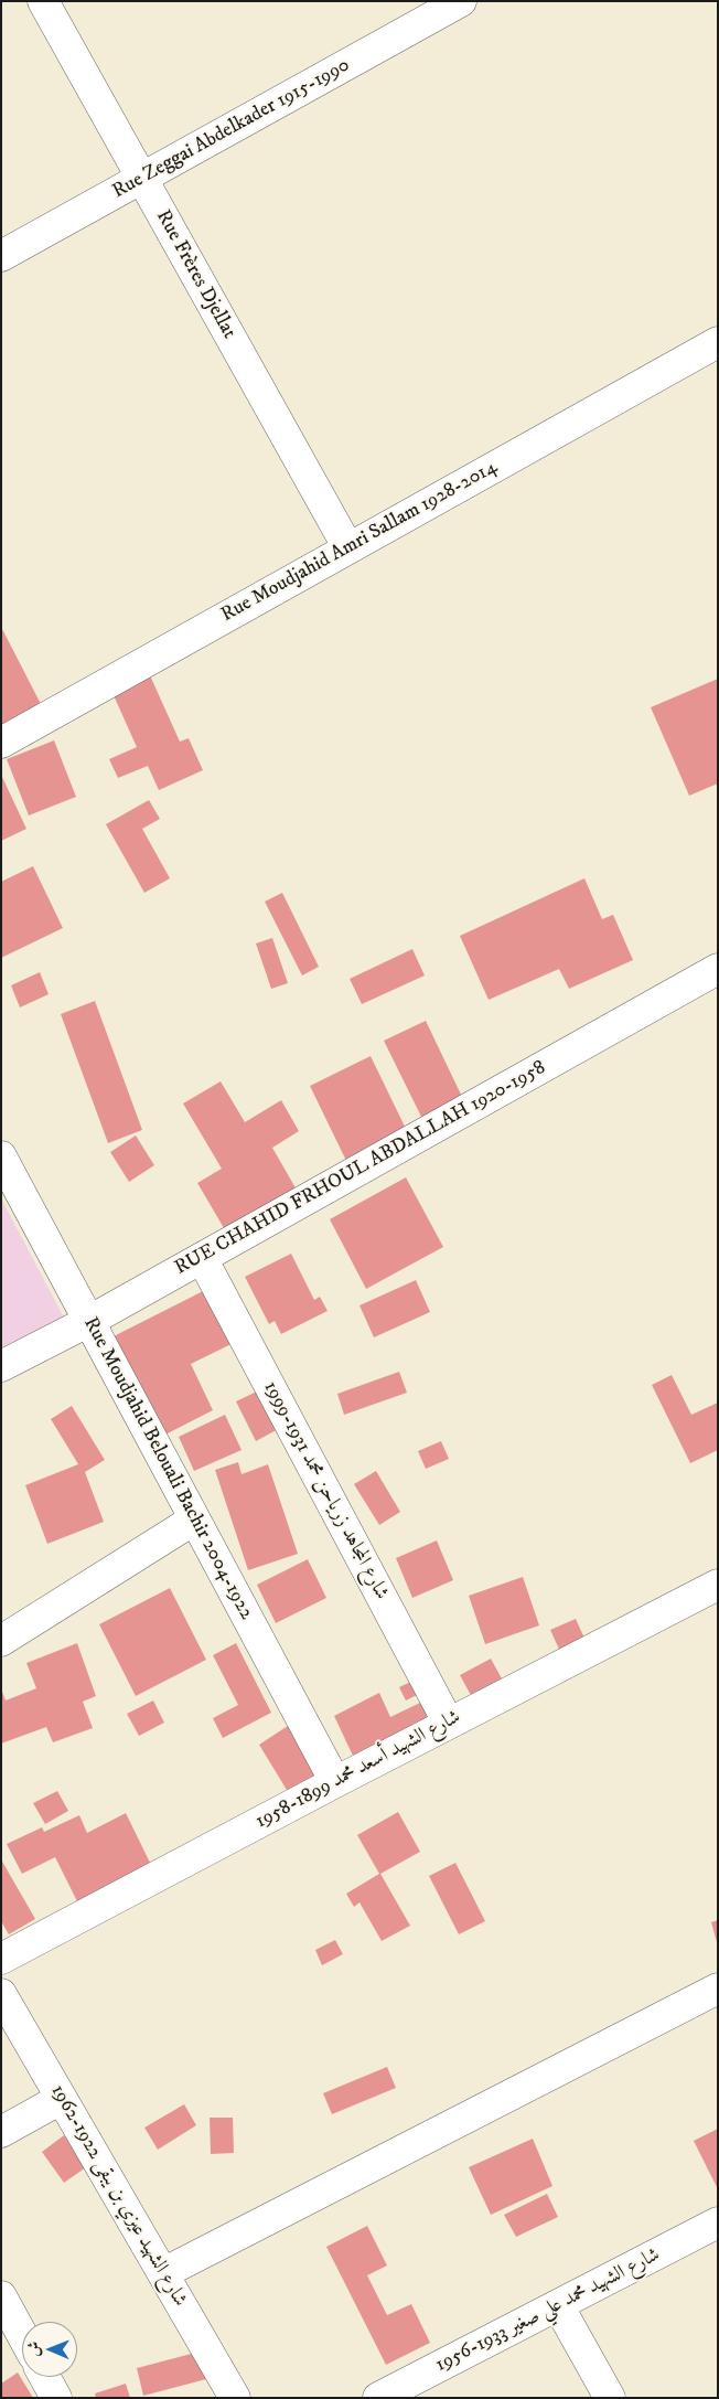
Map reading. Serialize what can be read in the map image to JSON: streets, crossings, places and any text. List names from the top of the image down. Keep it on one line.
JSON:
{"streets":{"street":["Rue Zeggai Abdelkader 1915-1990","Rue Frères Djellat","Rue Moudjahid Amri Sallam 1928-2014","RUE CHAHID FRHOUL ABDALLAH 1920-1958","Rue Moudjahid Belouali Bachir 2004-1922","شارع المجاهد زرياحن محمد 1931-1999","شارع الشهيد أسعد محمد 1899-1958","شارع الشهيد عيزي بن يبقى 1922-1962","شارع الشهيد محمد علي صغير 1933-1956"]},"crossings":[["Rue Zeggai Abdelkader 1915-1990","Rue Frères Djellat"],["Rue Frères Djellat","Rue Moudjahid Amri Sallam 1928-2014"],["RUE CHAHID FRHOUL ABDALLAH 1920-1958","Rue Moudjahid Belouali Bachir 2004-1922"],["RUE CHAHID FRHOUL ABDALLAH 1920-1958","شارع المجاهد زرياحن محمد 1931-1999"],["Rue Moudjahid Belouali Bachir 2004-1922","شارع الشهيد أسعد محمد 1899-1958"],["شارع المجاهد زرياحن محمد 1931-1999","شارع الشهيد أسعد محمد 1899-1958"]],"north":"left"}
